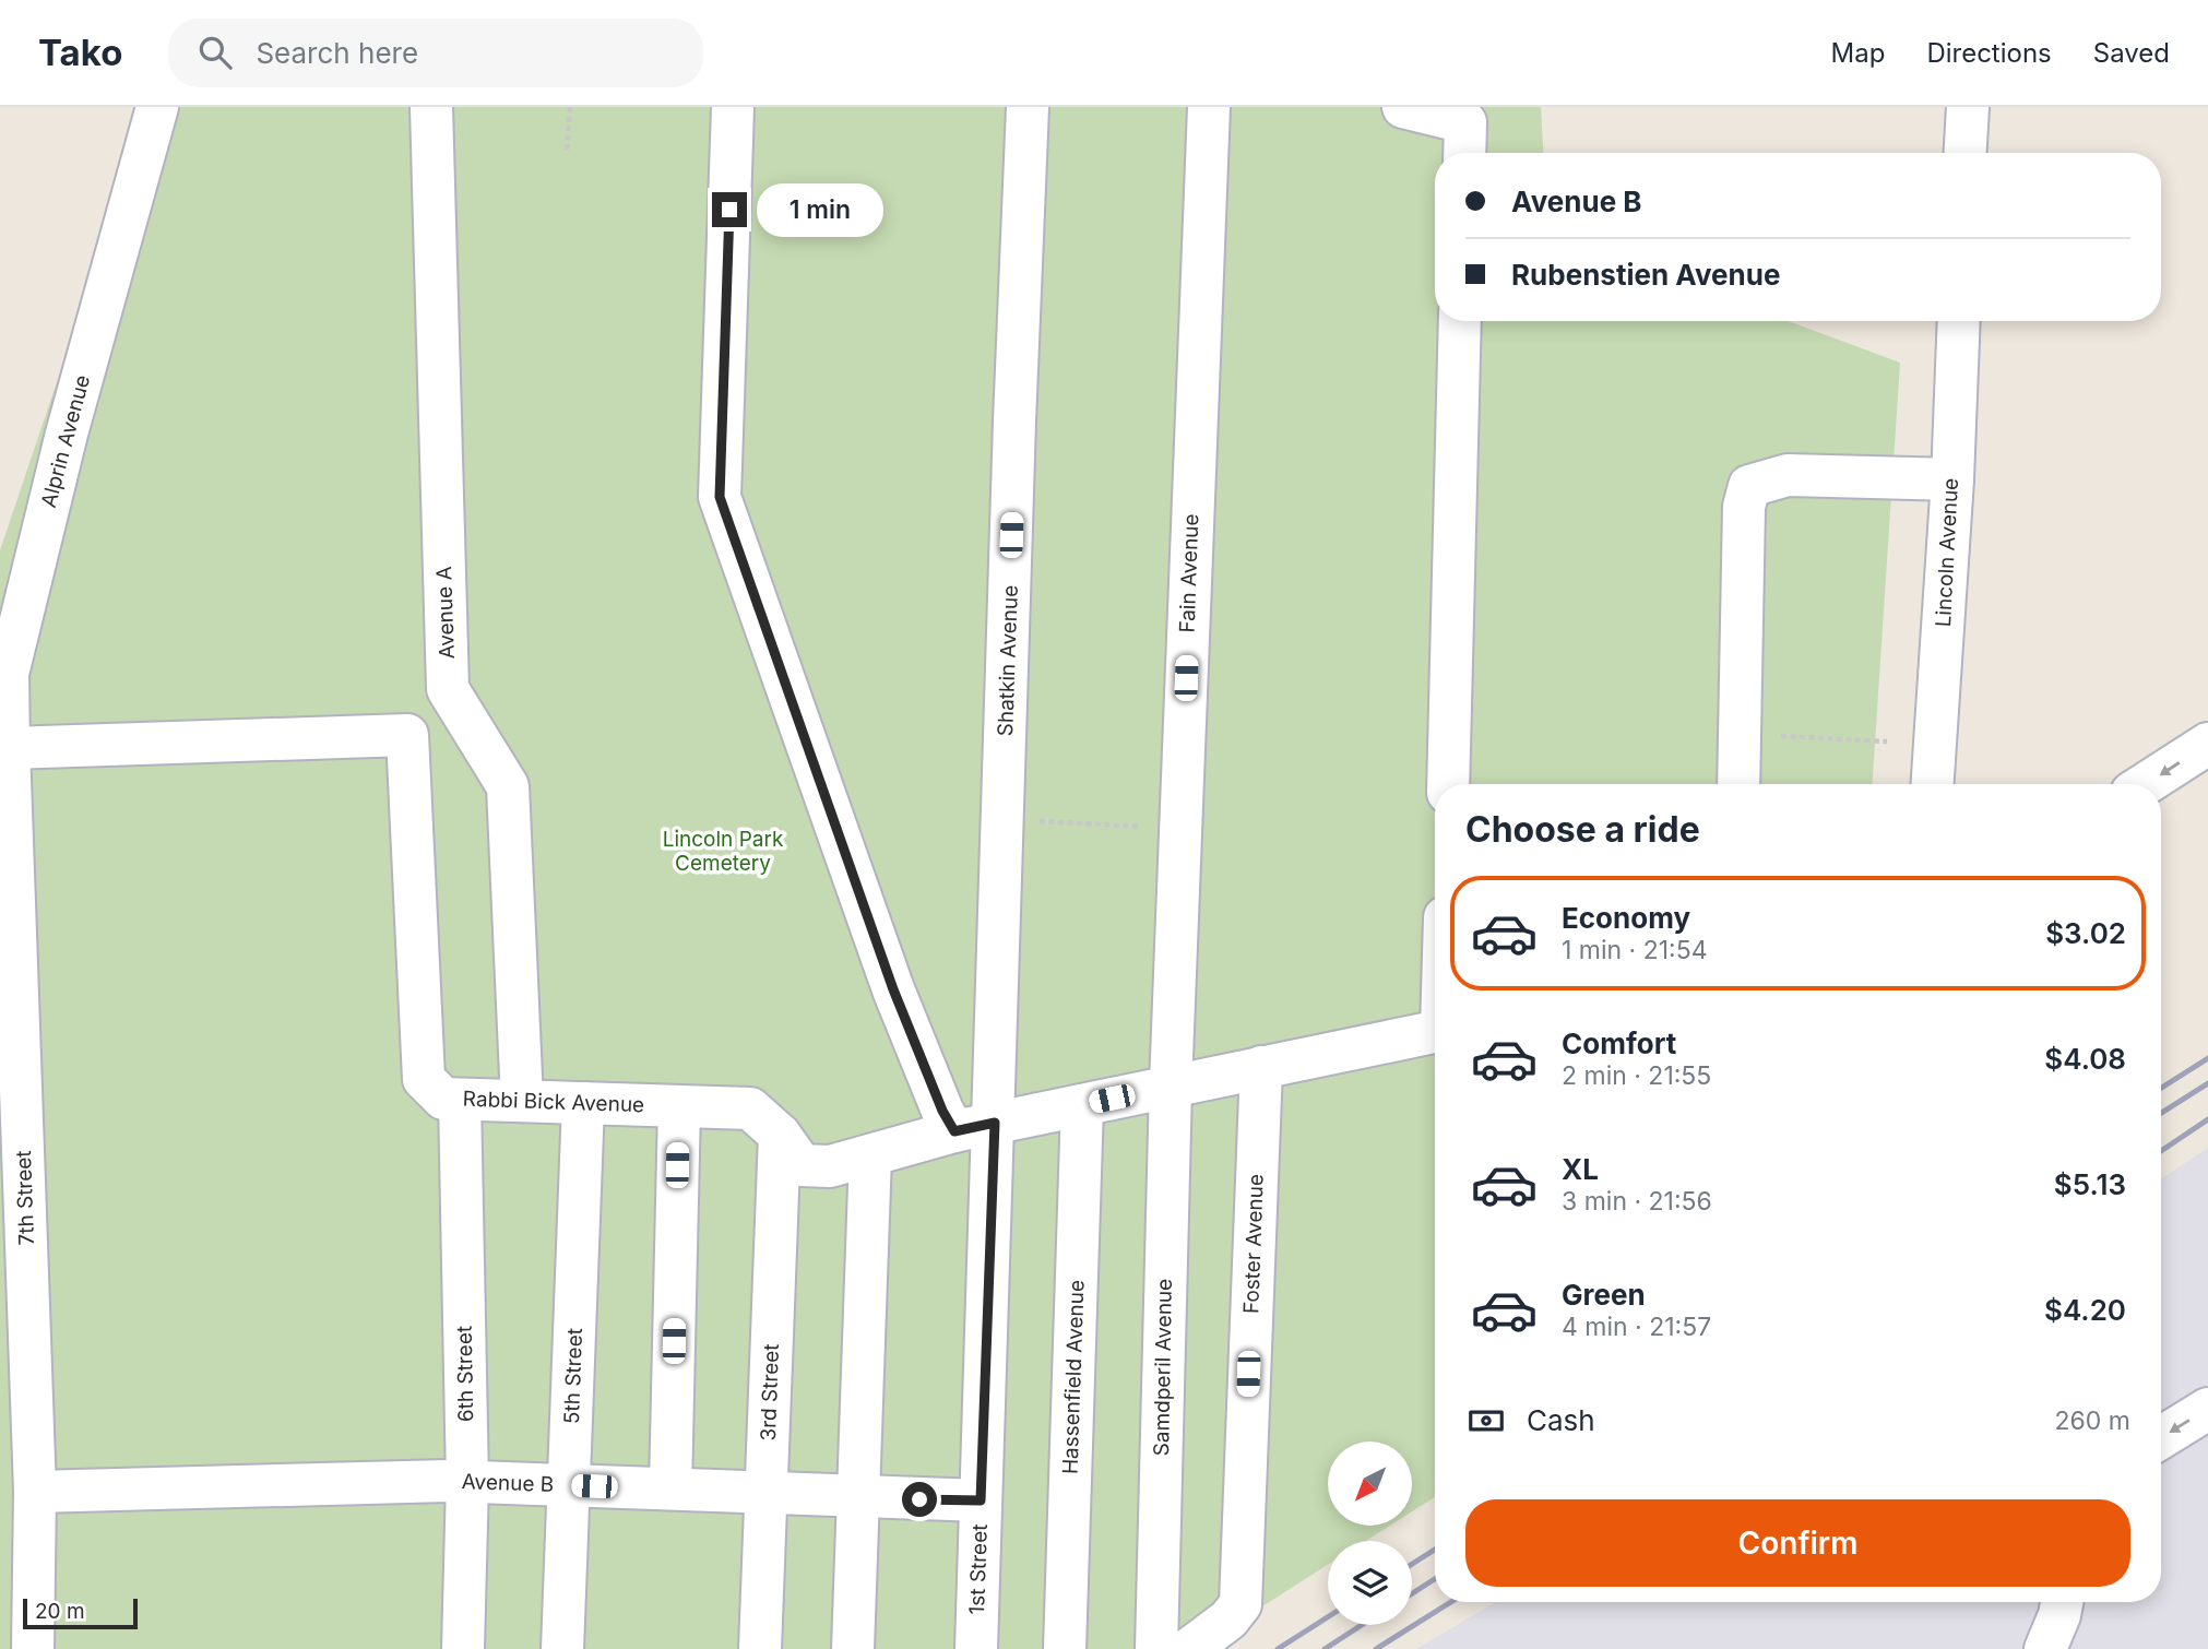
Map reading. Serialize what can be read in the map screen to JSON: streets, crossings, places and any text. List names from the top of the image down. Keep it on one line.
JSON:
{"streets":{"street":["Alprin Avenue","Lincoln Avenue","Fain Avenue","Avenue A","Shatkin Avenue","Rabbi Bick Avenue","7th Street","Foster Avenue","Samdperil Avenue","6th Street","5th Street","Hassenfield Avenue","3rd Street","Avenue B","1st Street"]},"crossings":[["Alprin Avenue","Rabbi Bick Avenue"],["Alprin Avenue","7th Street"],["Fain Avenue","Rabbi Bick Avenue"],["Fain Avenue","Samdperil Avenue"],["Avenue A","Rabbi Bick Avenue"],["Shatkin Avenue","Rabbi Bick Avenue"],["Shatkin Avenue","1st Street"],["Rabbi Bick Avenue","7th Street"],["Rabbi Bick Avenue","Foster Avenue"],["Rabbi Bick Avenue","Samdperil Avenue"],["Rabbi Bick Avenue","6th Street"],["Rabbi Bick Avenue","5th Street"],["Rabbi Bick Avenue","Hassenfield Avenue"],["Rabbi Bick Avenue","3rd Street"],["Rabbi Bick Avenue","1st Street"],["7th Street","Avenue B"],["6th Street","Avenue B"],["5th Street","Avenue B"],["3rd Street","Avenue B"],["Avenue B","1st Street"]],"parks":["Lincoln Park Cemetery"],"scale_bar":"20 m","north":"bottom left","page":{"header":"Tako","search":"Search here","nav":["Map","Directions","Saved"],"banner":["Avenue B","Rubenstien Avenue"],"bubble":"1 min","heading":"Choose a ride","list":[{"name":"Economy","note":"1 min · 21:54","value":"$3.02"},{"name":"Comfort","note":"2 min · 21:55","value":"$4.08"},{"name":"XL","note":"3 min · 21:56","value":"$5.13"},{"name":"Green","note":"4 min · 21:57","value":"$4.20"}],"pay":["Cash","260 m"],"buttons":"Confirm","scale":"20 m"}}
